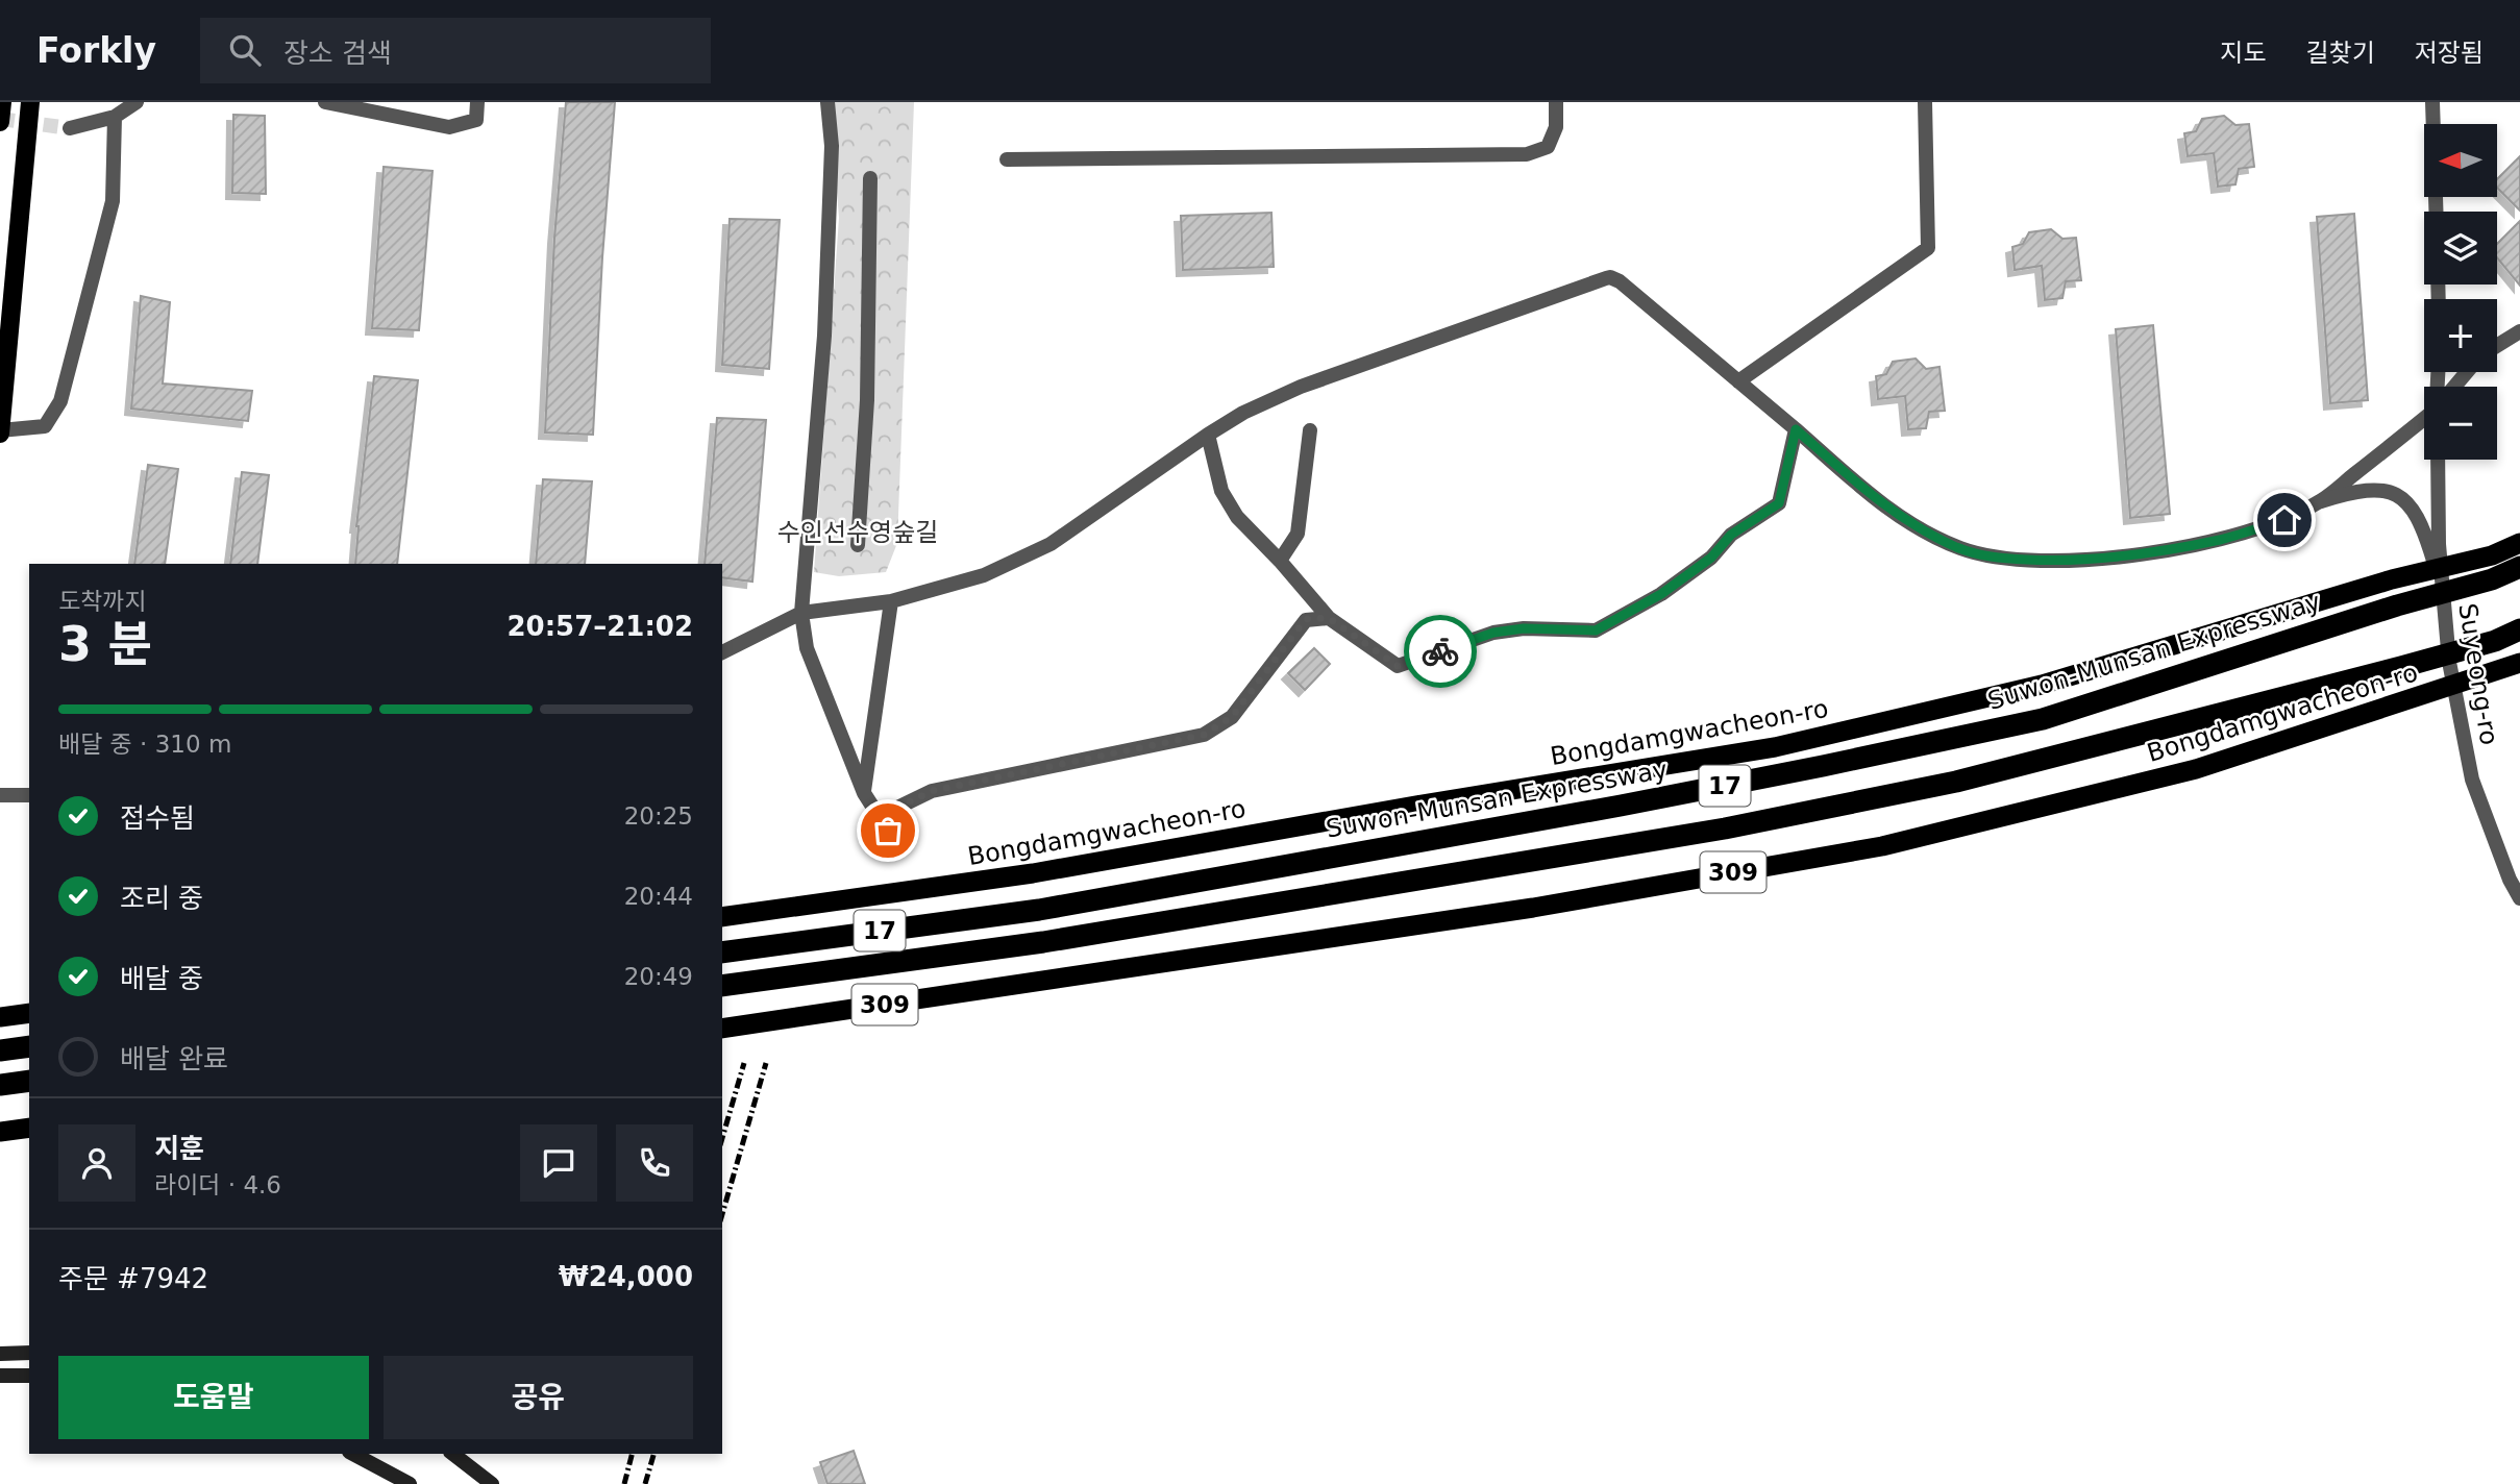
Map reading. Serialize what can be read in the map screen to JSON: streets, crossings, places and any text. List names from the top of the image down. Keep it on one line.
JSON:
{"streets":{"highway":["Suwon-Munsan Expressway","Bongdamgwacheon-ro","17","309"],"street":["Suyeong-ro"]},"parks":["수인선수영숲길"],"north":"left","page":{"header":"Forkly","search":"장소 검색","nav":["지도","길찾기","저장됨"],"map_buttons":["+","−"],"heading":["3 분","도착까지","20:57–21:02"],"panel":["지훈","라이더 · 4.6","주문 #7942","₩24,000"],"bar":"배달 중 · 310 m","list":[["접수됨","20:25"],["조리 중","20:44"],["배달 중","20:49"],"배달 완료"],"buttons":["도움말","공유"]}}
